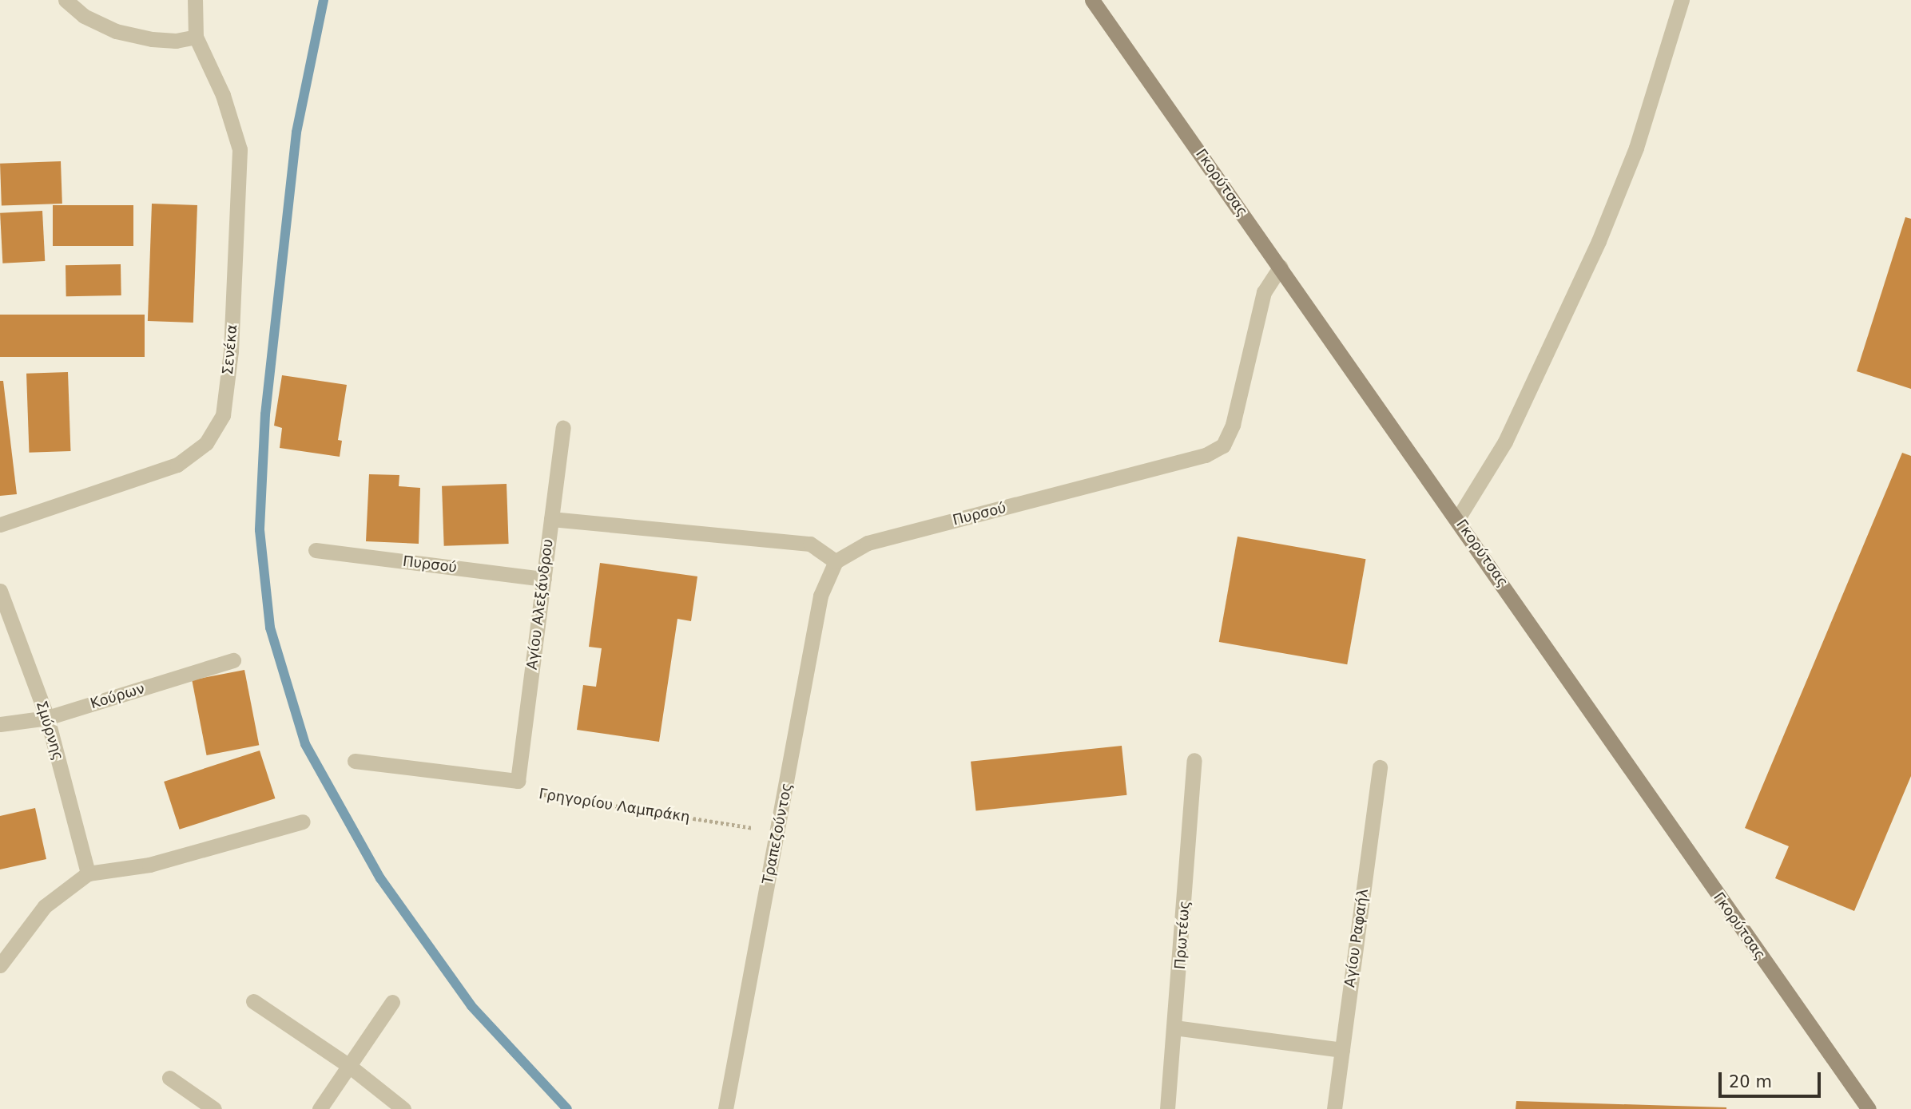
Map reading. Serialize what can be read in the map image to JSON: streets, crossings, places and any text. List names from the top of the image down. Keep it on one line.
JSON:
{"streets":{"main road":["Γκορύτσας"],"street":["Σενέκα","Πυρσού","Αγίου Αλεξάνδρου","Κούρων","Σμύρνης","Τραπεζούντος","Πρωτέως","Αγίου Ραφαήλ"],"path":["Γρηγορίου Λαμπράκη"]},"crossings":[["Γκορύτσας","Πυρσού"],["Πυρσού","Αγίου Αλεξάνδρου"],["Πυρσού","Τραπεζούντος"],["Αγίου Αλεξάνδρου","Γρηγορίου Λαμπράκη"],["Κούρων","Σμύρνης"],["Γρηγορίου Λαμπράκη","Τραπεζούντος"]],"scale_bar":"20 m"}
